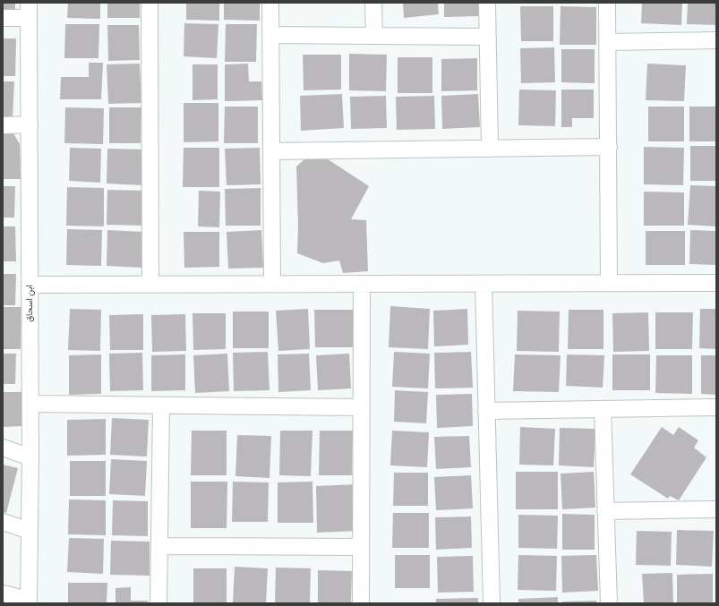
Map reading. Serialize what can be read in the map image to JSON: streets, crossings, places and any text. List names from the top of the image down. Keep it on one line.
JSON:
{"streets":{"street":["ابن اسحاق"]}}
